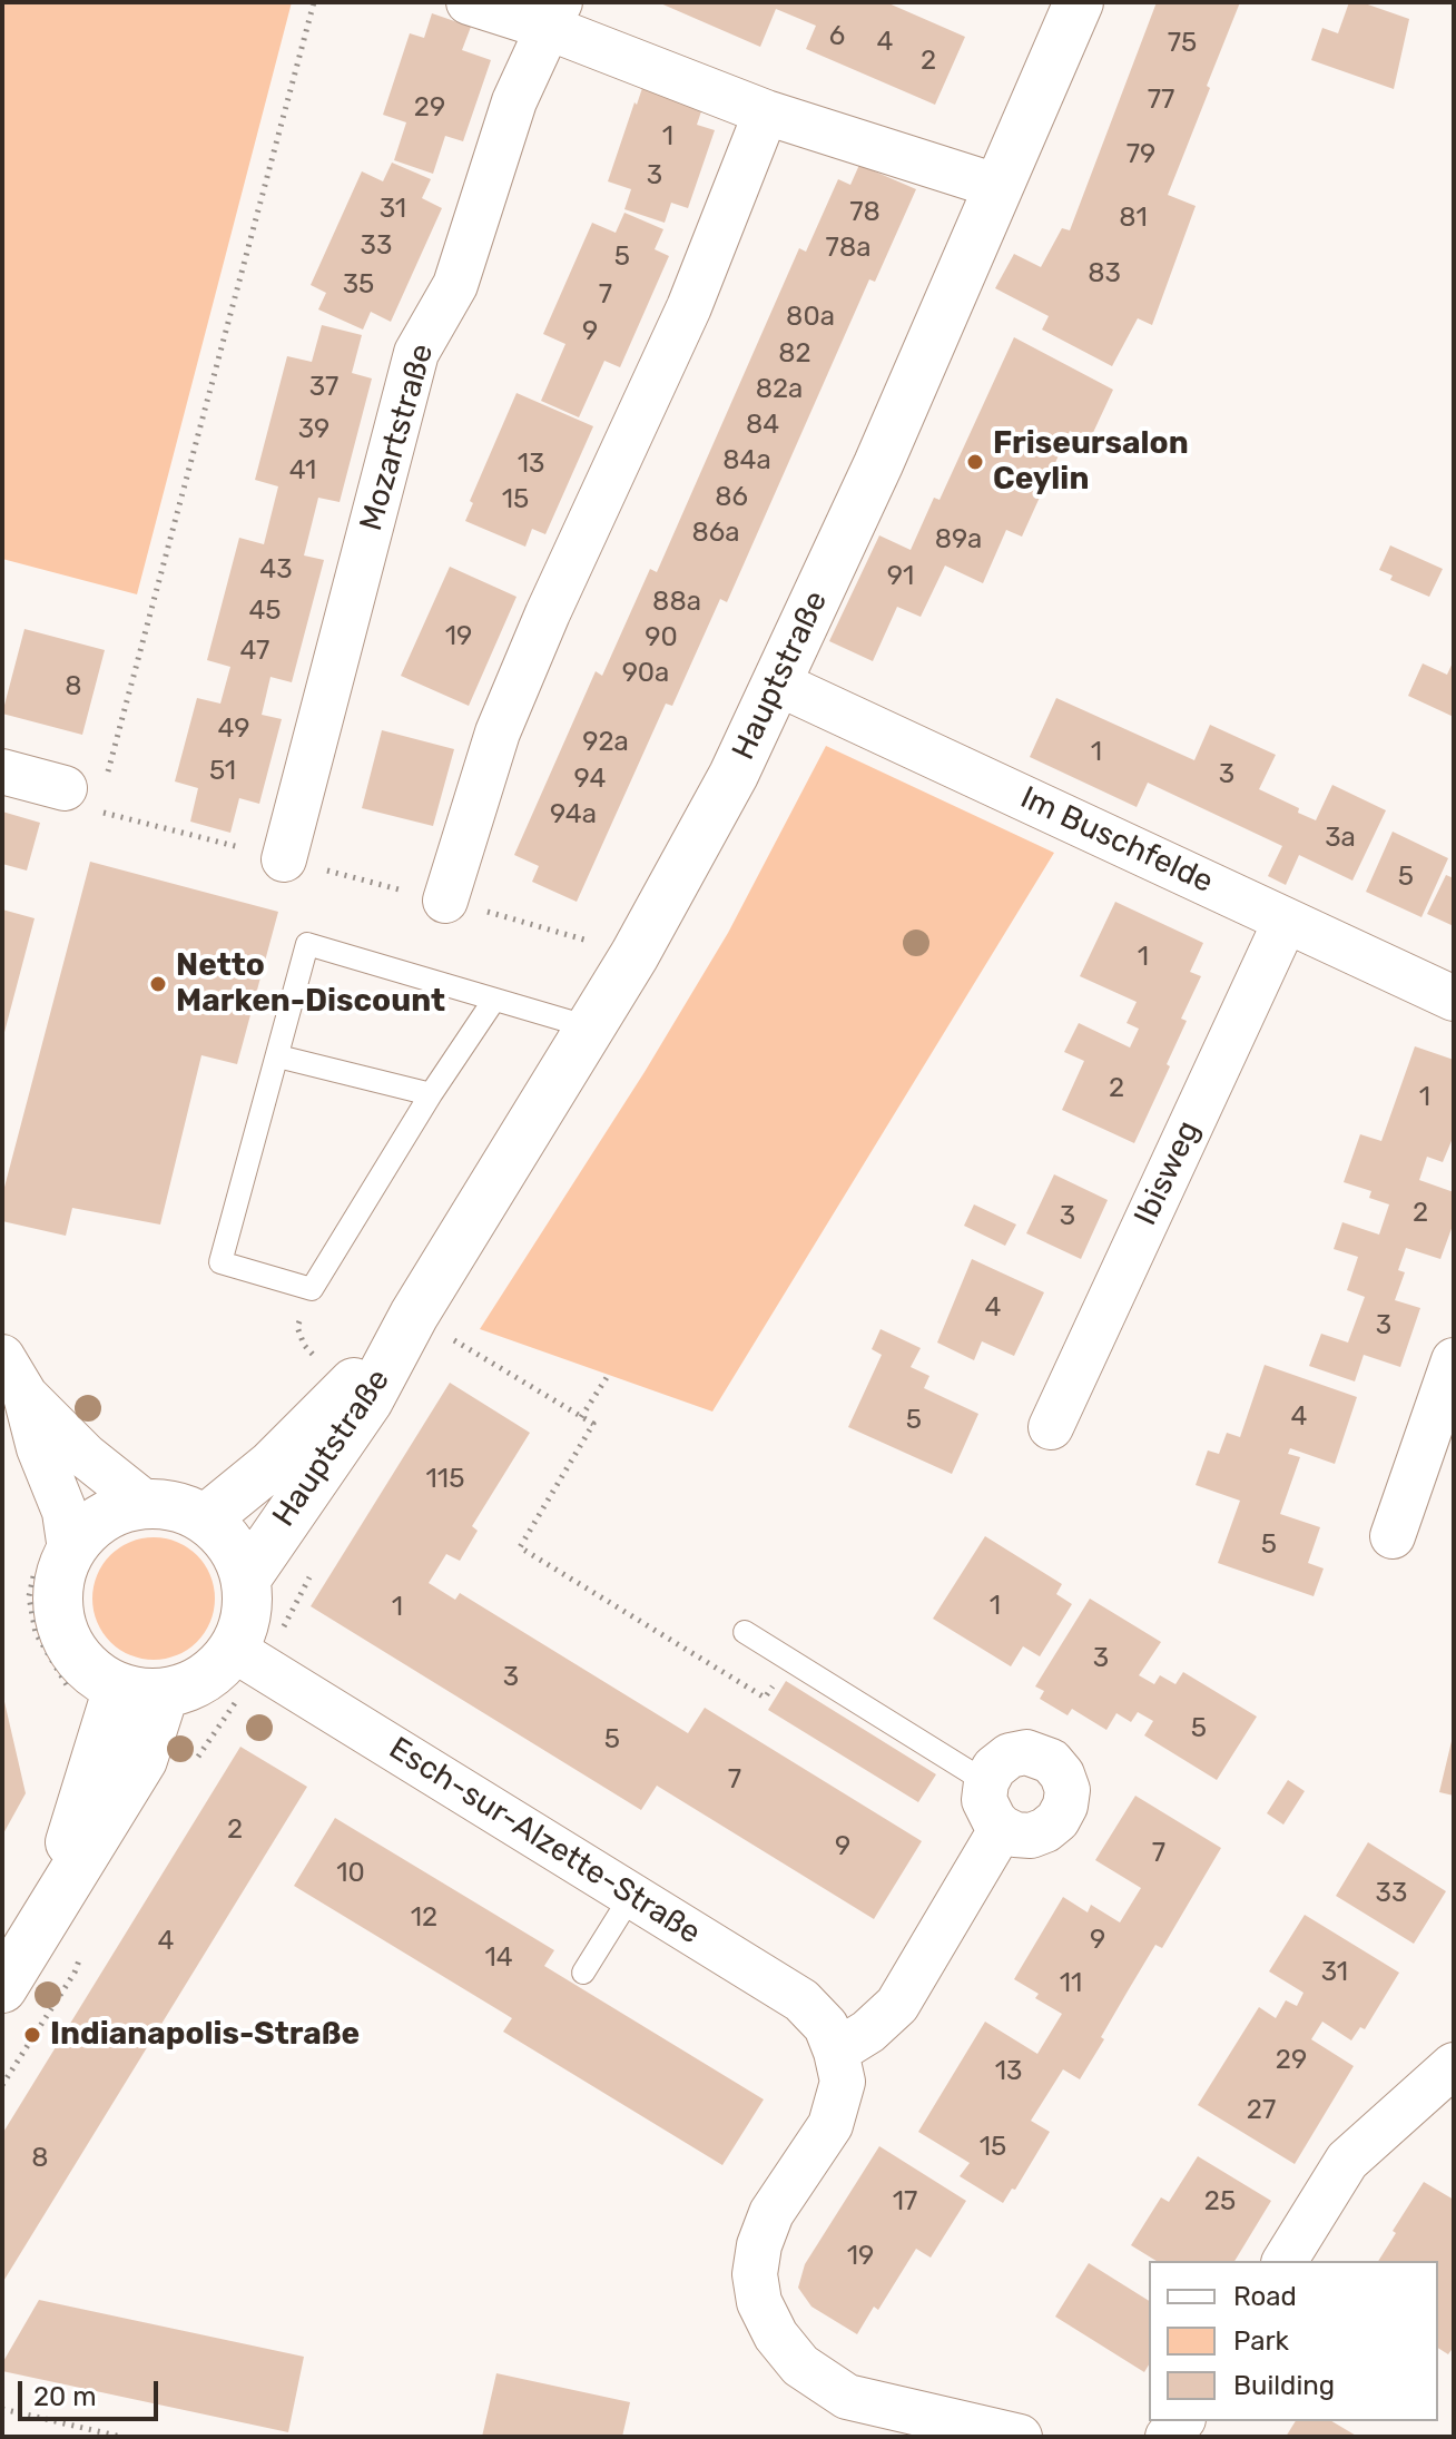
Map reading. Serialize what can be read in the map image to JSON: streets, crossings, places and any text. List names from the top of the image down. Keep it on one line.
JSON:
{"streets":{"street":["Mozartstraße","Hauptstraße","Im Buschfelde","Ibisweg","Esch-sur-Alzette-Straße"]},"crossings":[["Hauptstraße","Im Buschfelde"],["Hauptstraße","Esch-sur-Alzette-Straße"],["Im Buschfelde","Ibisweg"]],"places":["Friseursalon Ceylin","Netto Marken-Discount","Indianapolis-Straße"],"house_numbers":["6","4","75","2","77","29","1","79","3","31","78","81","33","78a","5","83","35","7","80a","9","82","37","82a","84","39","84a","13","41","86","15","86a","89a","43","91","88a","45","19","90","47","90a","8","49","92a","1","51","3","94","94a","3a","5","1","2","1","2","3","4","3","4","5","115","5","1","1","3","3","5","5","7","2","9","7","10","33","12","9","4","14","31","11","29","13","27","15","8","17","25","19"],"legend":["Road","Park","Building"],"scale_bar":"20 m"}
